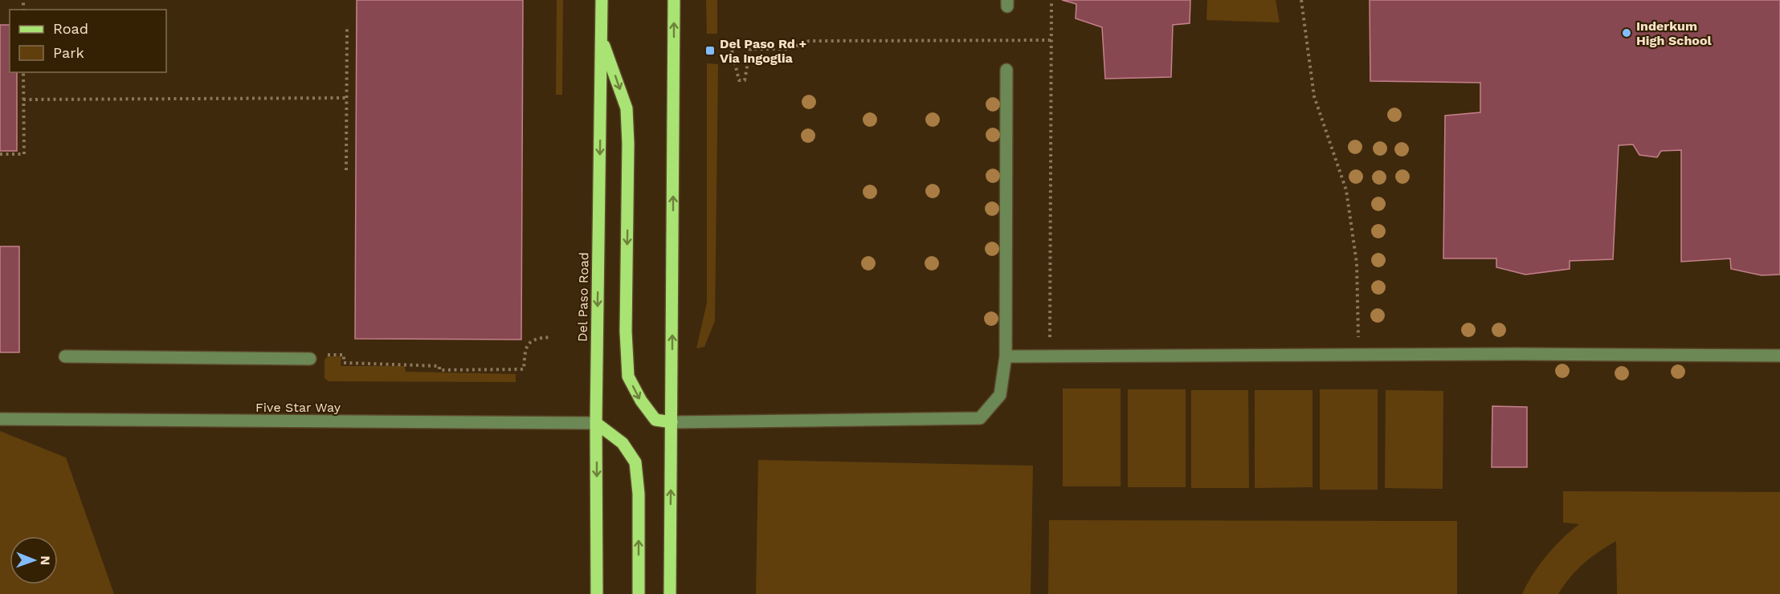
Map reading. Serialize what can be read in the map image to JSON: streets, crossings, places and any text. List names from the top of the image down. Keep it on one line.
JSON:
{"streets":{"main road":["Del Paso Road"],"street":["Five Star Way"]},"crossings":[["Del Paso Road","Five Star Way"]],"places":{"other":["Inderkum High School"],"transit":["Del Paso Rd + Via Ingoglia"]},"legend":["Road","Park"],"north":"right"}
